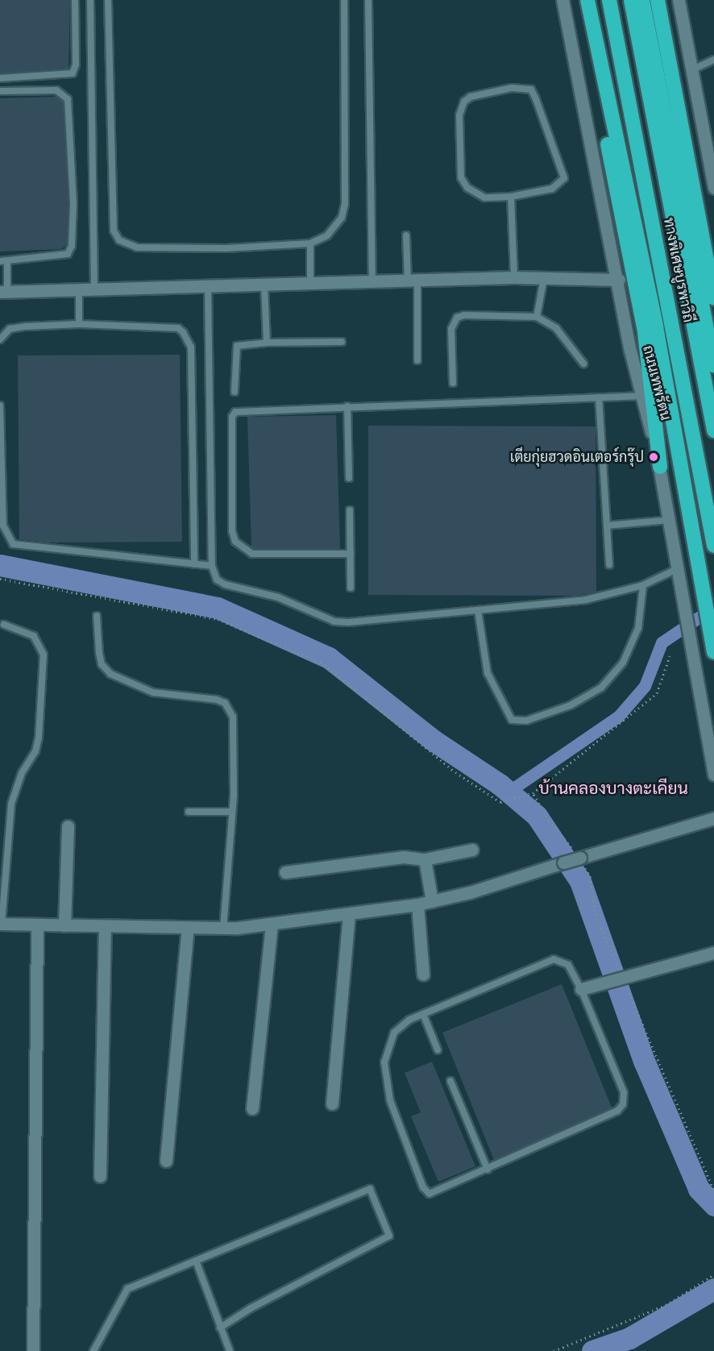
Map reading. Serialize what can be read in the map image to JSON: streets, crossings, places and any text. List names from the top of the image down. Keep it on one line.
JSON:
{"streets":{"highway":["ทางพิเศษบูรพาวิถี","ถนนเทพรัตน"]},"districts":["บ้านคลองบางตะเคียน"],"places":["เตียกุ่ยฮวดอินเตอร์กรุ๊ป"]}
